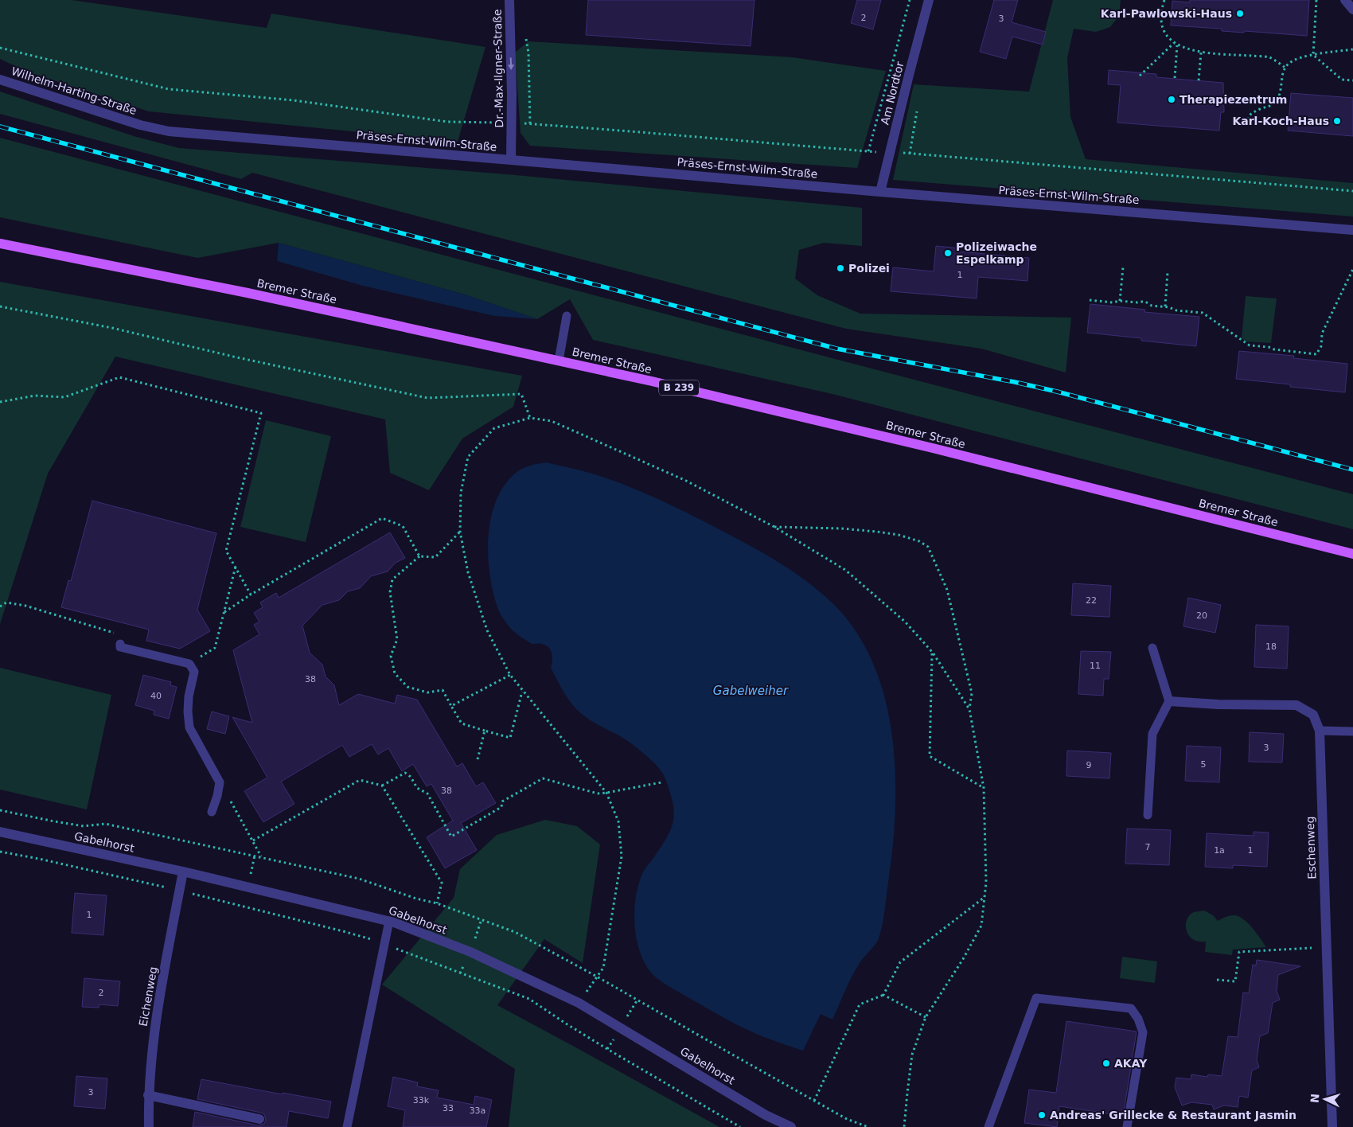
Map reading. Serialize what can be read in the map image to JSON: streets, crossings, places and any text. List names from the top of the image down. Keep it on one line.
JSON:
{"streets":{"main road":["Bremer Straße","B 239"],"street":["Dr.-Max-Ilgner-Straße","Wilhelm-Harting-Straße","Am Nordtor","Präses-Ernst-Wilm-Straße","Gabelhorst","Eschenweg","Eichenweg"]},"crossings":[["Dr.-Max-Ilgner-Straße","Präses-Ernst-Wilm-Straße"],["Wilhelm-Harting-Straße","Präses-Ernst-Wilm-Straße"],["Am Nordtor","Präses-Ernst-Wilm-Straße"],["Gabelhorst","Eichenweg"]],"one_way":["Dr.-Max-Ilgner-Straße"],"water":["Gabelweiher"],"places":["Karl-Pawlowski-Haus","Therapiezentrum","Karl-Koch-Haus","Polizeiwache Espelkamp","Polizei","AKAY","Andreas' Grillecke & Restaurant Jasmin"],"house_numbers":["2","3","1","22","20","18","11","38","40","3","5","9","38","7","1a","1","1","2","3","33k","33","33a"],"north":"left"}
